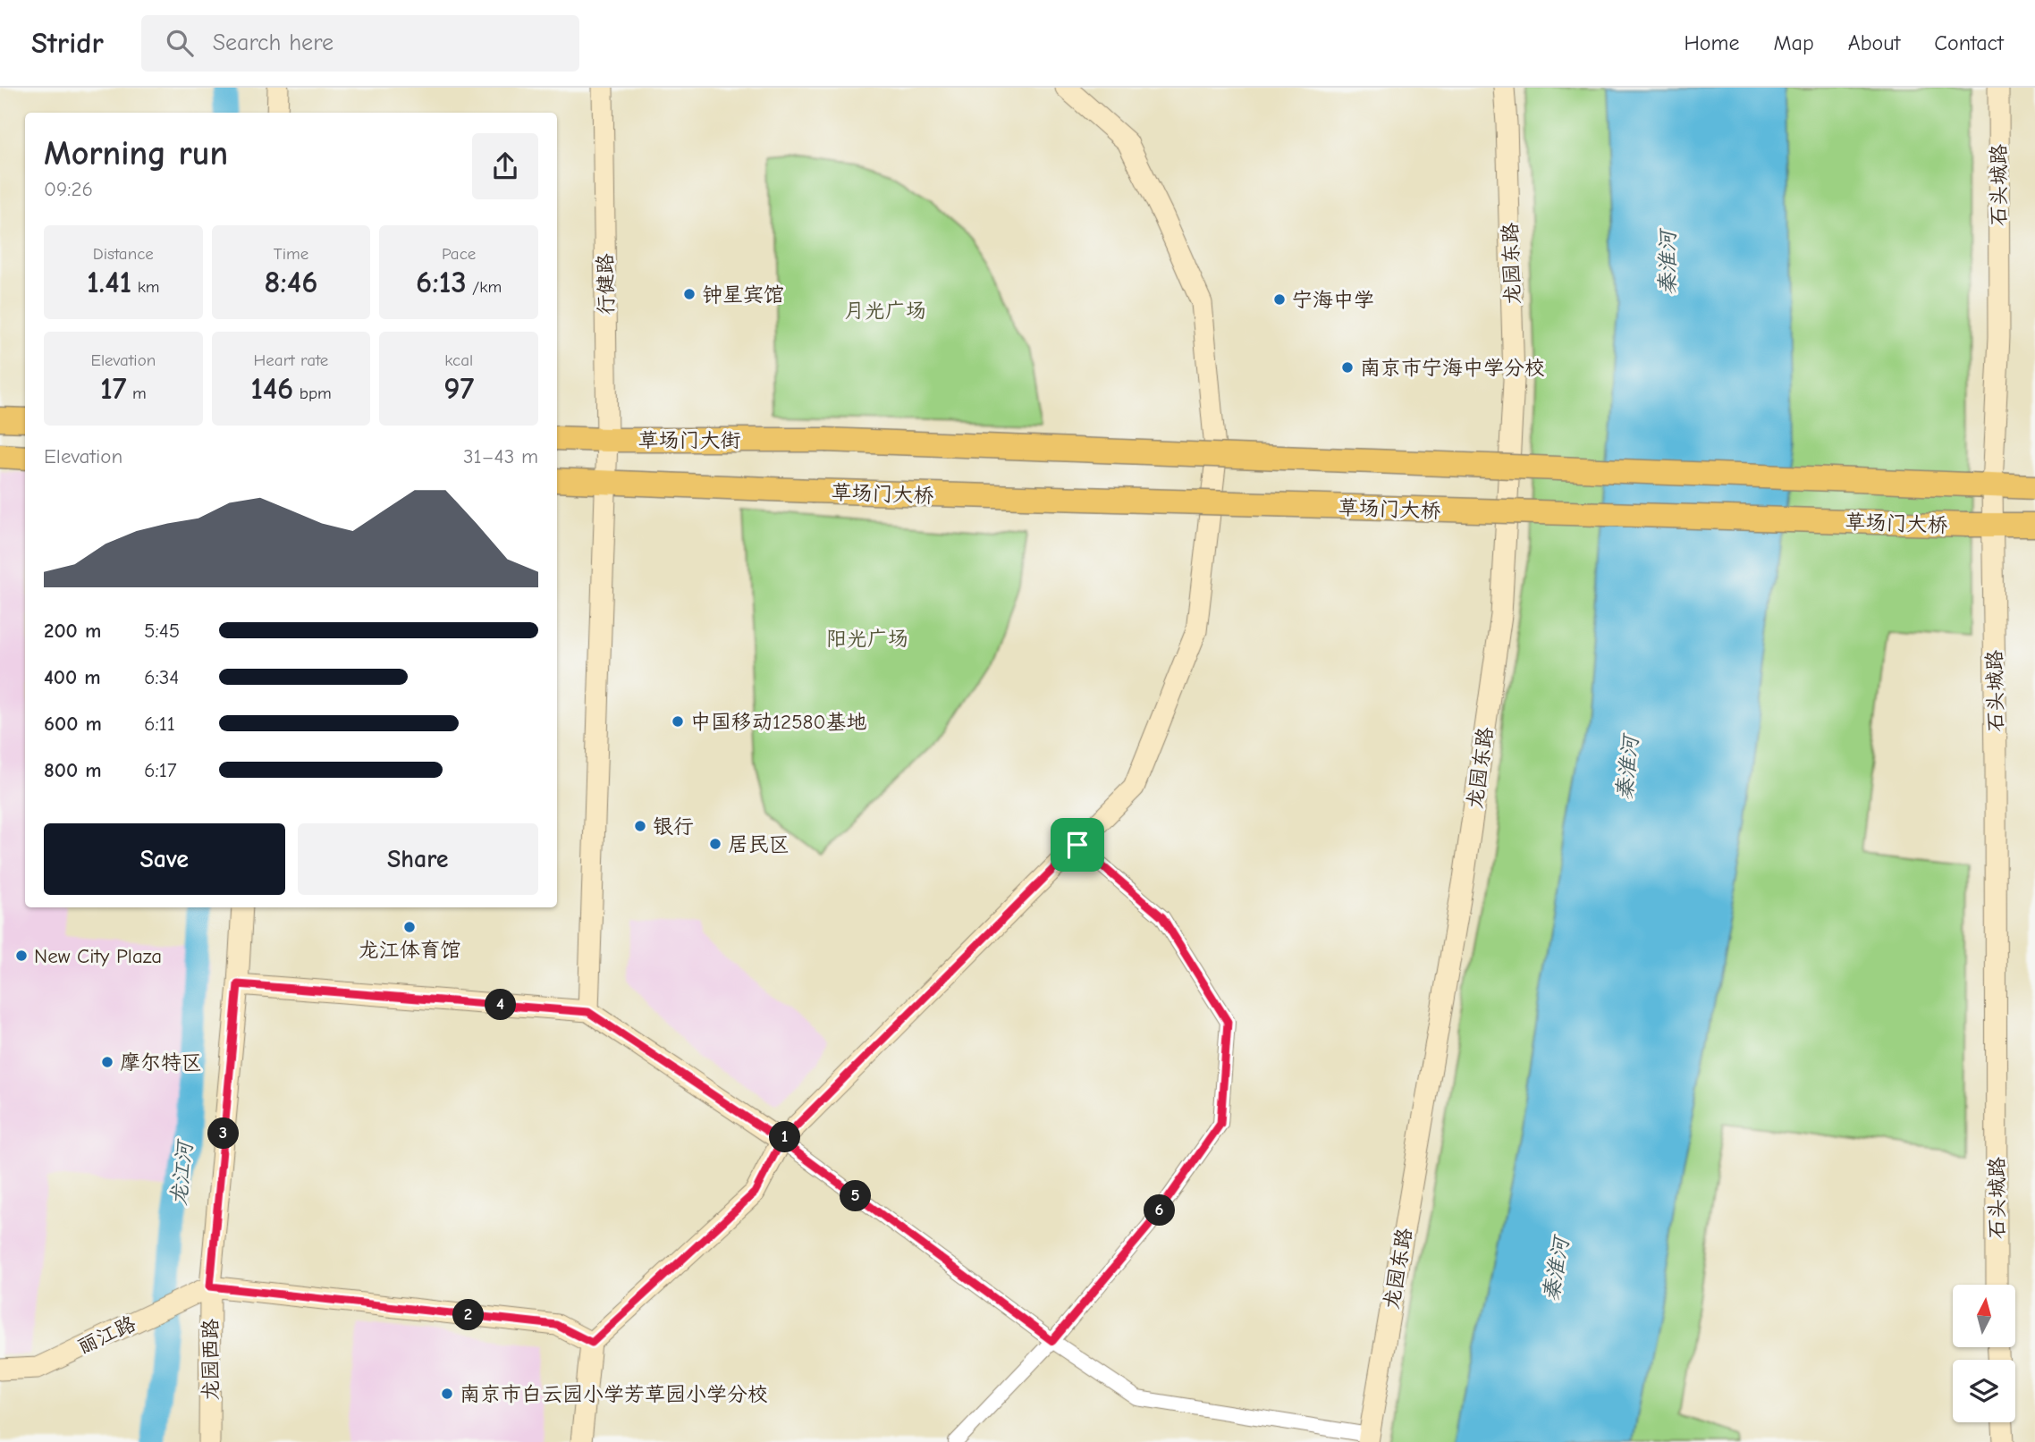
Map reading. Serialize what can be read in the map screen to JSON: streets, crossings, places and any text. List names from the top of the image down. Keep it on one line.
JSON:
{"streets":{"main road":["草场门大街","草场门大桥"],"street":["石头城路","龙园东路","行健路","丽江路","龙园西路"]},"crossings":[["石头城路","草场门大桥"],["行健路","草场门大街"],["行健路","草场门大桥"],["草场门大街","草场门大桥"],["丽江路","龙园西路"]],"water":["秦淮河","龙江河"],"parks":["月光广场","阳光广场"],"places":["钟星宾馆","宁海中学","南京市宁海中学分校","中国移动12580基地","银行","居民区","龙江体育馆","New City Plaza","摩尔特区","南京市白云园小学芳草园小学分校"],"north":"top","page":{"header":"Stridr","search":"Search here","nav":["Home","Map","About","Contact"],"heading":["Morning run","09:26"],"stats":[["Distance","1.41 km"],["Time","8:46"],["Pace","6:13 /km"],["Elevation","17 m"],["Heart rate","146 bpm"],["kcal","97"]],"chart":["Elevation","31–43 m"],"list":[{"name":"200 m","note":"5:45"},{"name":"400 m","note":"6:34"},{"name":"600 m","note":"6:11"},{"name":"800 m","note":"6:17"}],"buttons":["Save","Share"],"pins":["4","3","1","5","6","2"]}}
